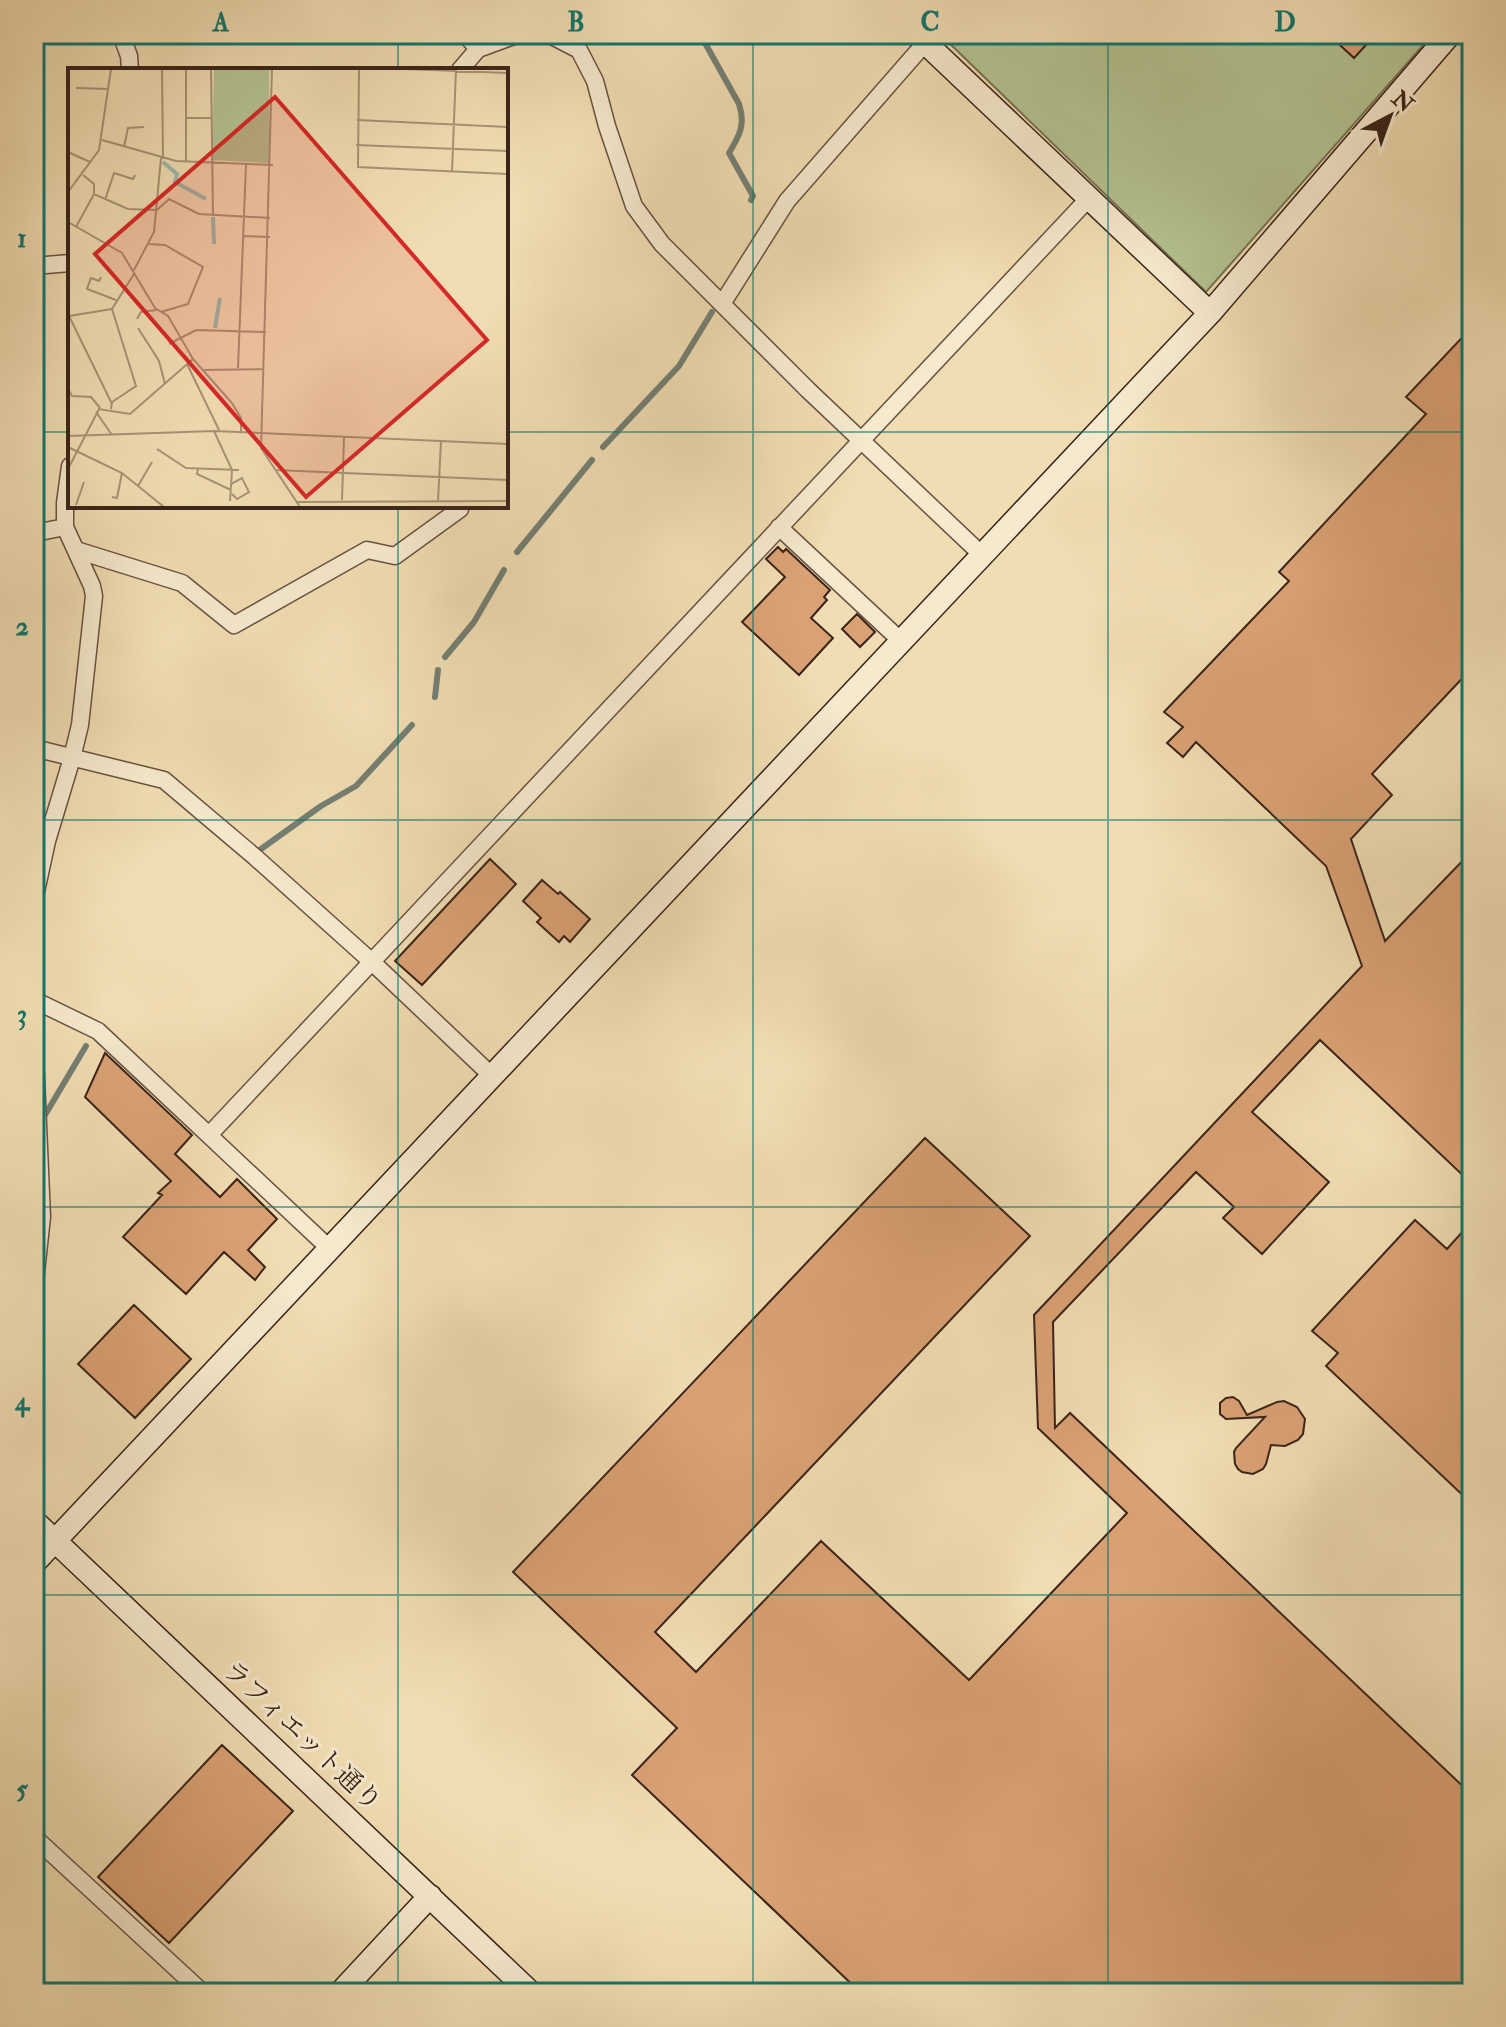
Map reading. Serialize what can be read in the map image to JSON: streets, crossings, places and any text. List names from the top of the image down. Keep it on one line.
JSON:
{"streets":{"street":["ラフィエット通り"]},"north":"top right","grid":{"columns":["A","B","C","D"],"rows":["1","2","3","4","5"]}}
